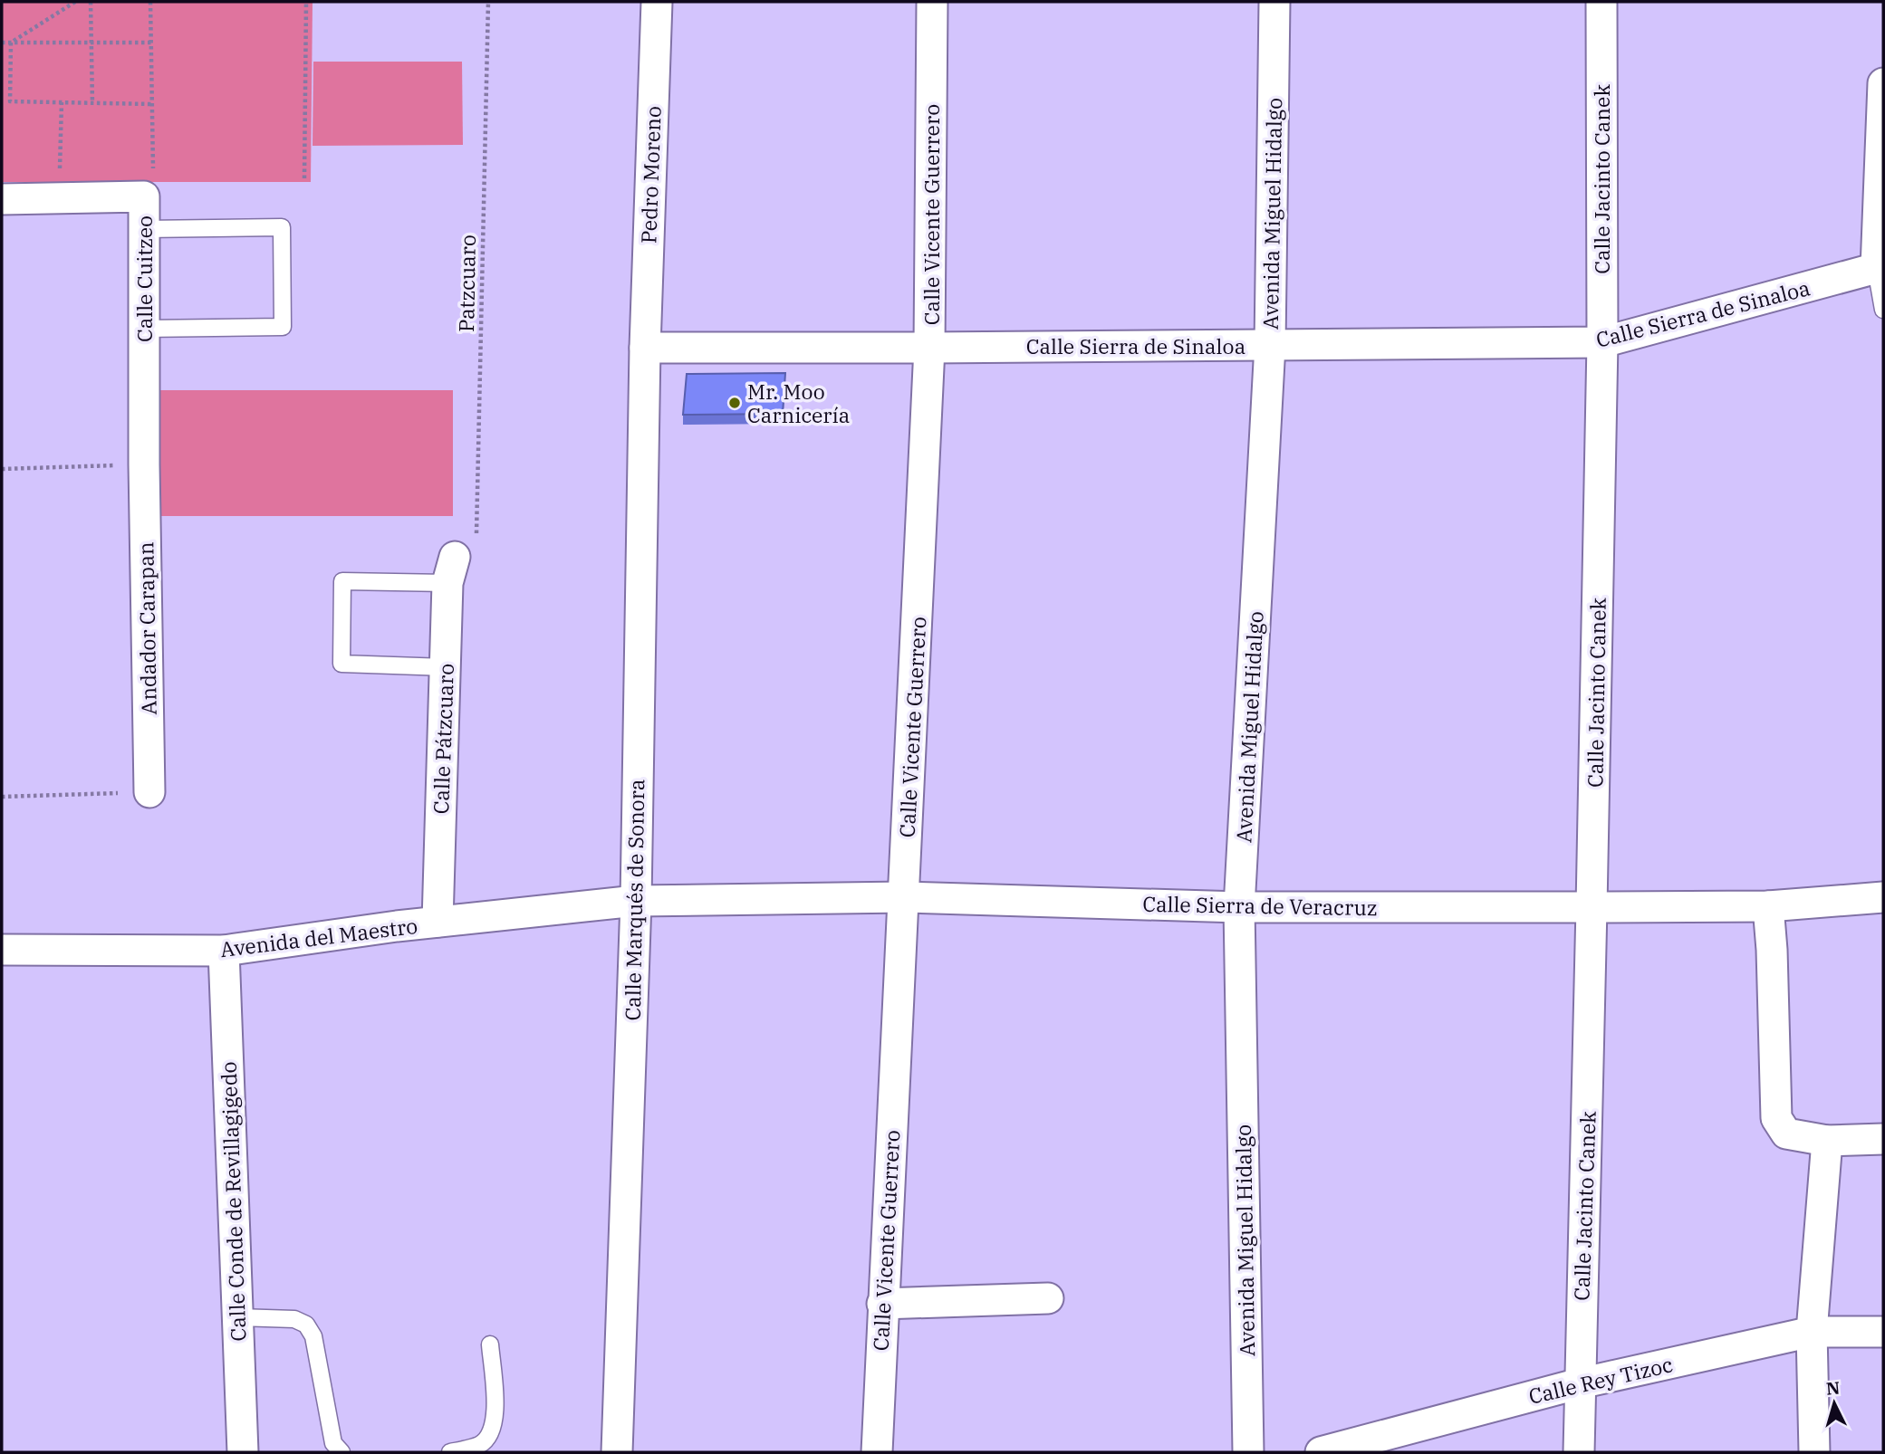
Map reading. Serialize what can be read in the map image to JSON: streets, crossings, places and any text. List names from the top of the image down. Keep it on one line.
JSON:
{"streets":{"street":["Pedro Moreno","Calle Jacinto Canek","Avenida Miguel Hidalgo","Calle Vicente Guerrero","Calle Cuitzeo","Calle Sierra de Sinaloa","Andador Carapan","Calle Pátzcuaro","Calle Marqués de Sonora","Calle Sierra de Veracruz","Avenida del Maestro","Calle Conde de Revillagigedo","Calle Rey Tizoc"],"path":["Patzcuaro"]},"crossings":[["Pedro Moreno","Calle Sierra de Sinaloa"],["Pedro Moreno","Calle Marqués de Sonora"],["Calle Jacinto Canek","Calle Sierra de Sinaloa"],["Calle Jacinto Canek","Calle Sierra de Veracruz"],["Calle Jacinto Canek","Calle Rey Tizoc"],["Avenida Miguel Hidalgo","Calle Sierra de Sinaloa"],["Avenida Miguel Hidalgo","Calle Sierra de Veracruz"],["Calle Vicente Guerrero","Calle Sierra de Sinaloa"],["Calle Vicente Guerrero","Calle Sierra de Veracruz"],["Calle Cuitzeo","Andador Carapan"],["Patzcuaro","Calle Pátzcuaro"],["Calle Sierra de Sinaloa","Calle Marqués de Sonora"],["Calle Pátzcuaro","Avenida del Maestro"],["Calle Marqués de Sonora","Calle Sierra de Veracruz"],["Calle Marqués de Sonora","Avenida del Maestro"],["Calle Sierra de Veracruz","Avenida del Maestro"],["Avenida del Maestro","Calle Conde de Revillagigedo"]],"places":["Mr. Moo Carnicería"],"north":"top"}
